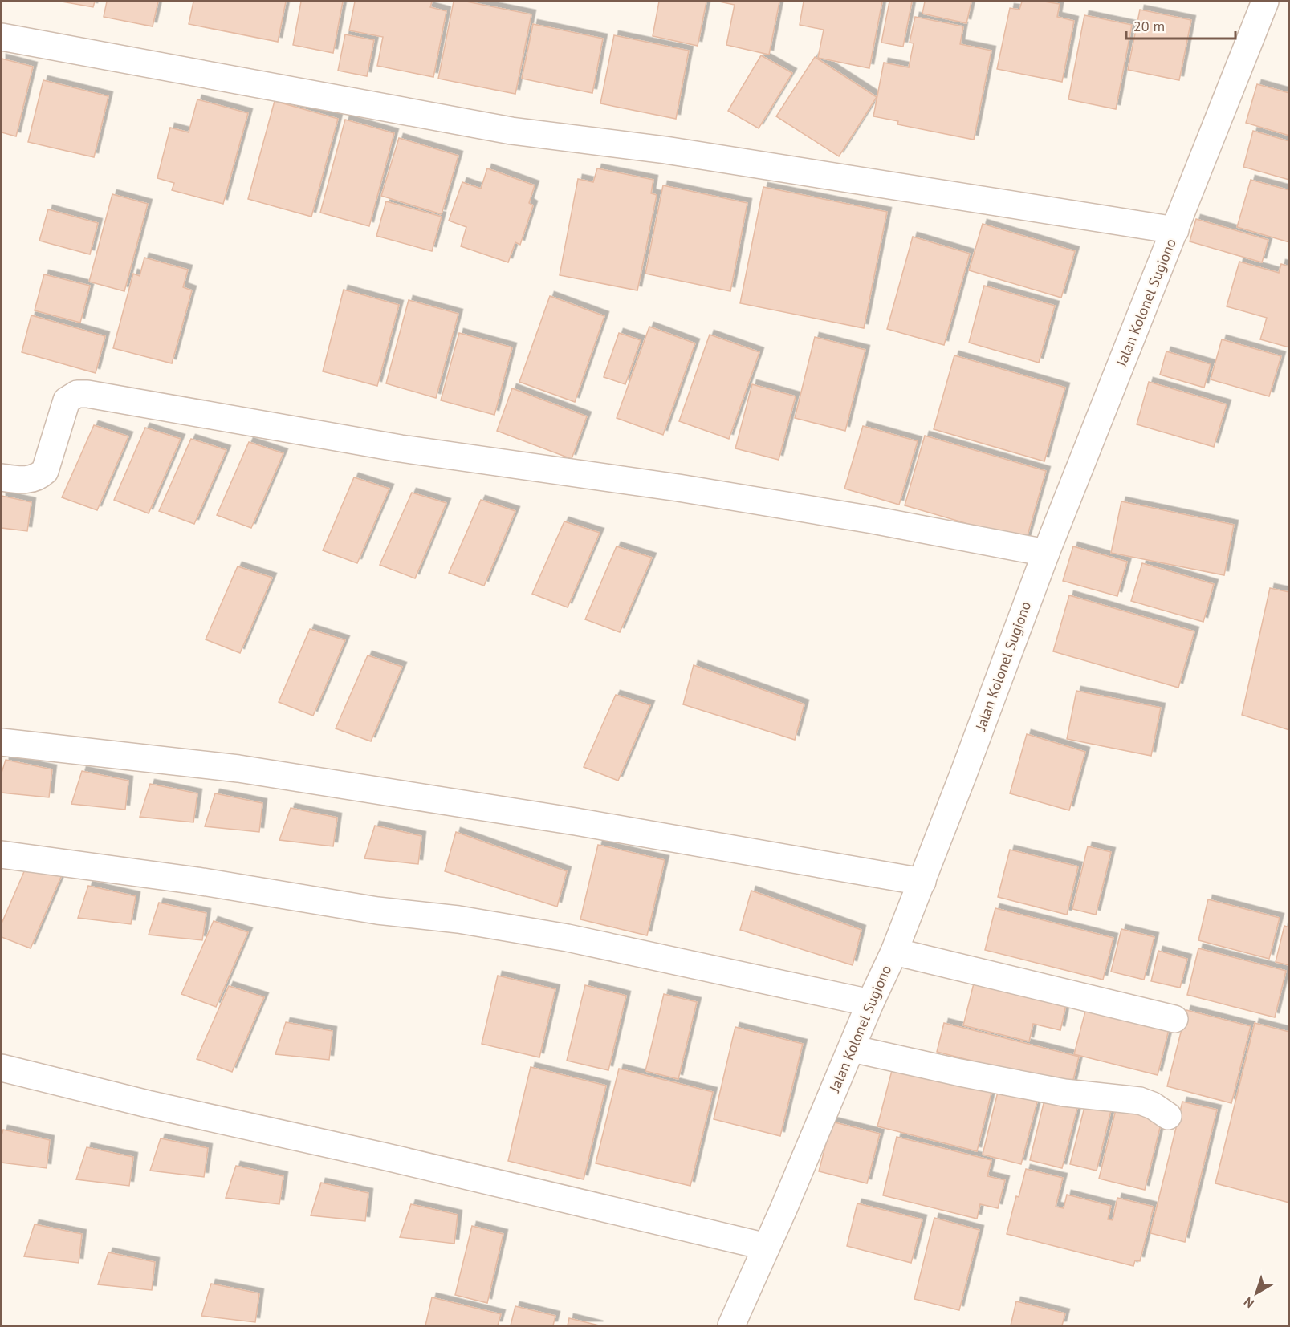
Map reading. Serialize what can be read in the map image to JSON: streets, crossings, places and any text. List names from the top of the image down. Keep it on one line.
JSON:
{"streets":{"street":["Jalan Kolonel Sugiono"]},"scale_bar":"20 m","north":"bottom left"}
